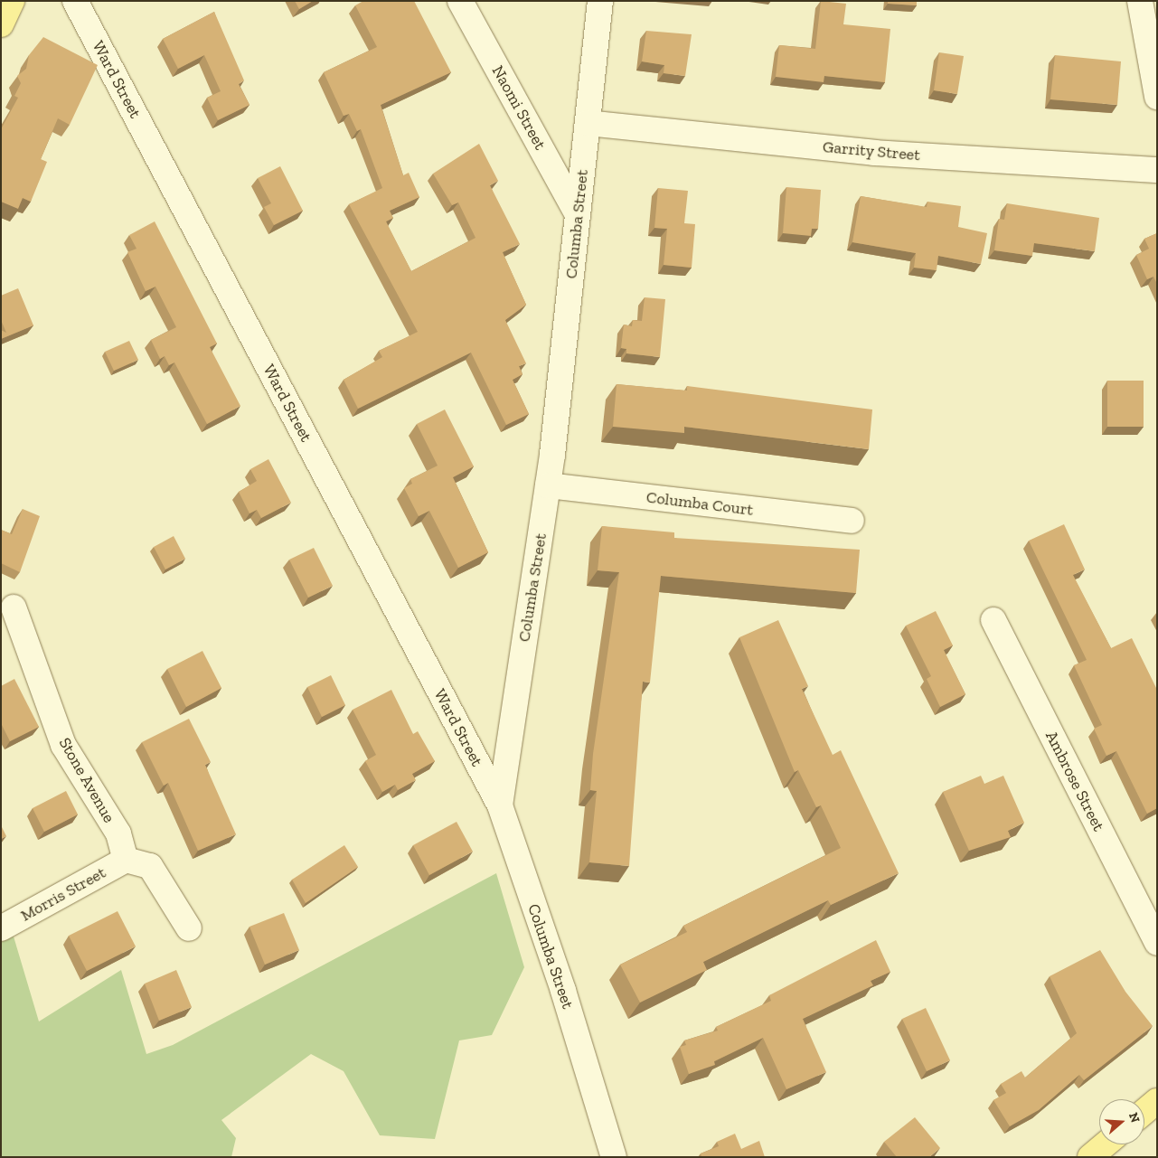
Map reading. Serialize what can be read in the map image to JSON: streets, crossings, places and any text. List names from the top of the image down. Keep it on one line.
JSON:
{"streets":{"street":["Ward Street","Naomi Street","Garrity Street","Columba Street","Columba Court","Stone Avenue","Ambrose Street","Morris Street"]},"crossings":[["Ward Street","Columba Street"],["Naomi Street","Columba Street"],["Garrity Street","Columba Street"],["Columba Street","Columba Court"],["Stone Avenue","Morris Street"]],"north":"right"}
